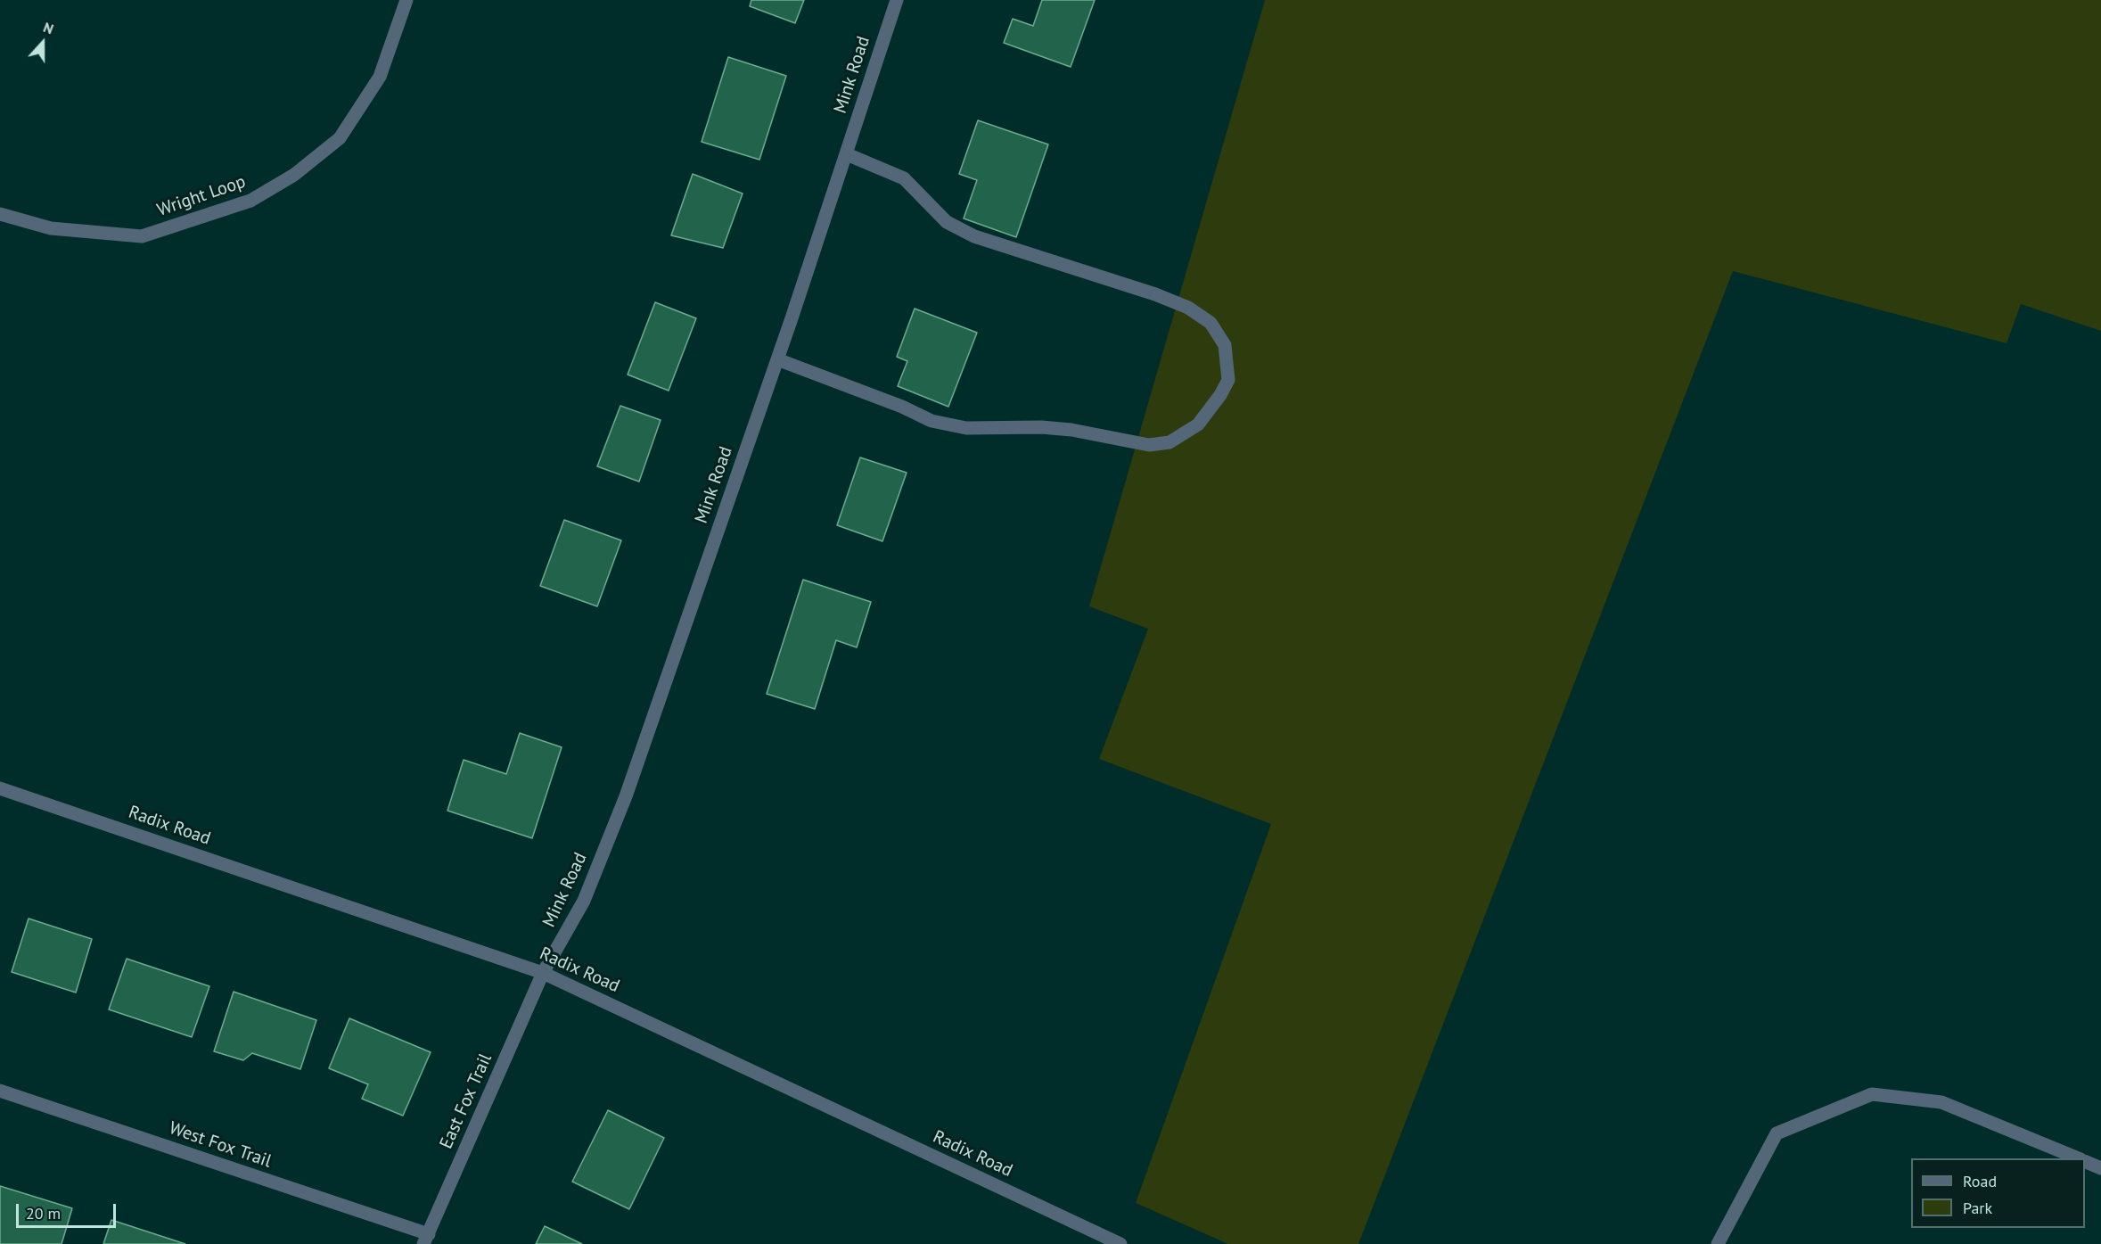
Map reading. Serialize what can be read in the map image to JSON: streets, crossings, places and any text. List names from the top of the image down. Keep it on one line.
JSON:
{"streets":{"street":["Mink Road","Wright Loop","Radix Road","East Fox Trail","West Fox Trail"]},"crossings":[["Mink Road","Radix Road"],["Mink Road","East Fox Trail"],["Radix Road","East Fox Trail"],["East Fox Trail","West Fox Trail"]],"legend":["Road","Park"],"scale_bar":"20 m","north":"top"}
